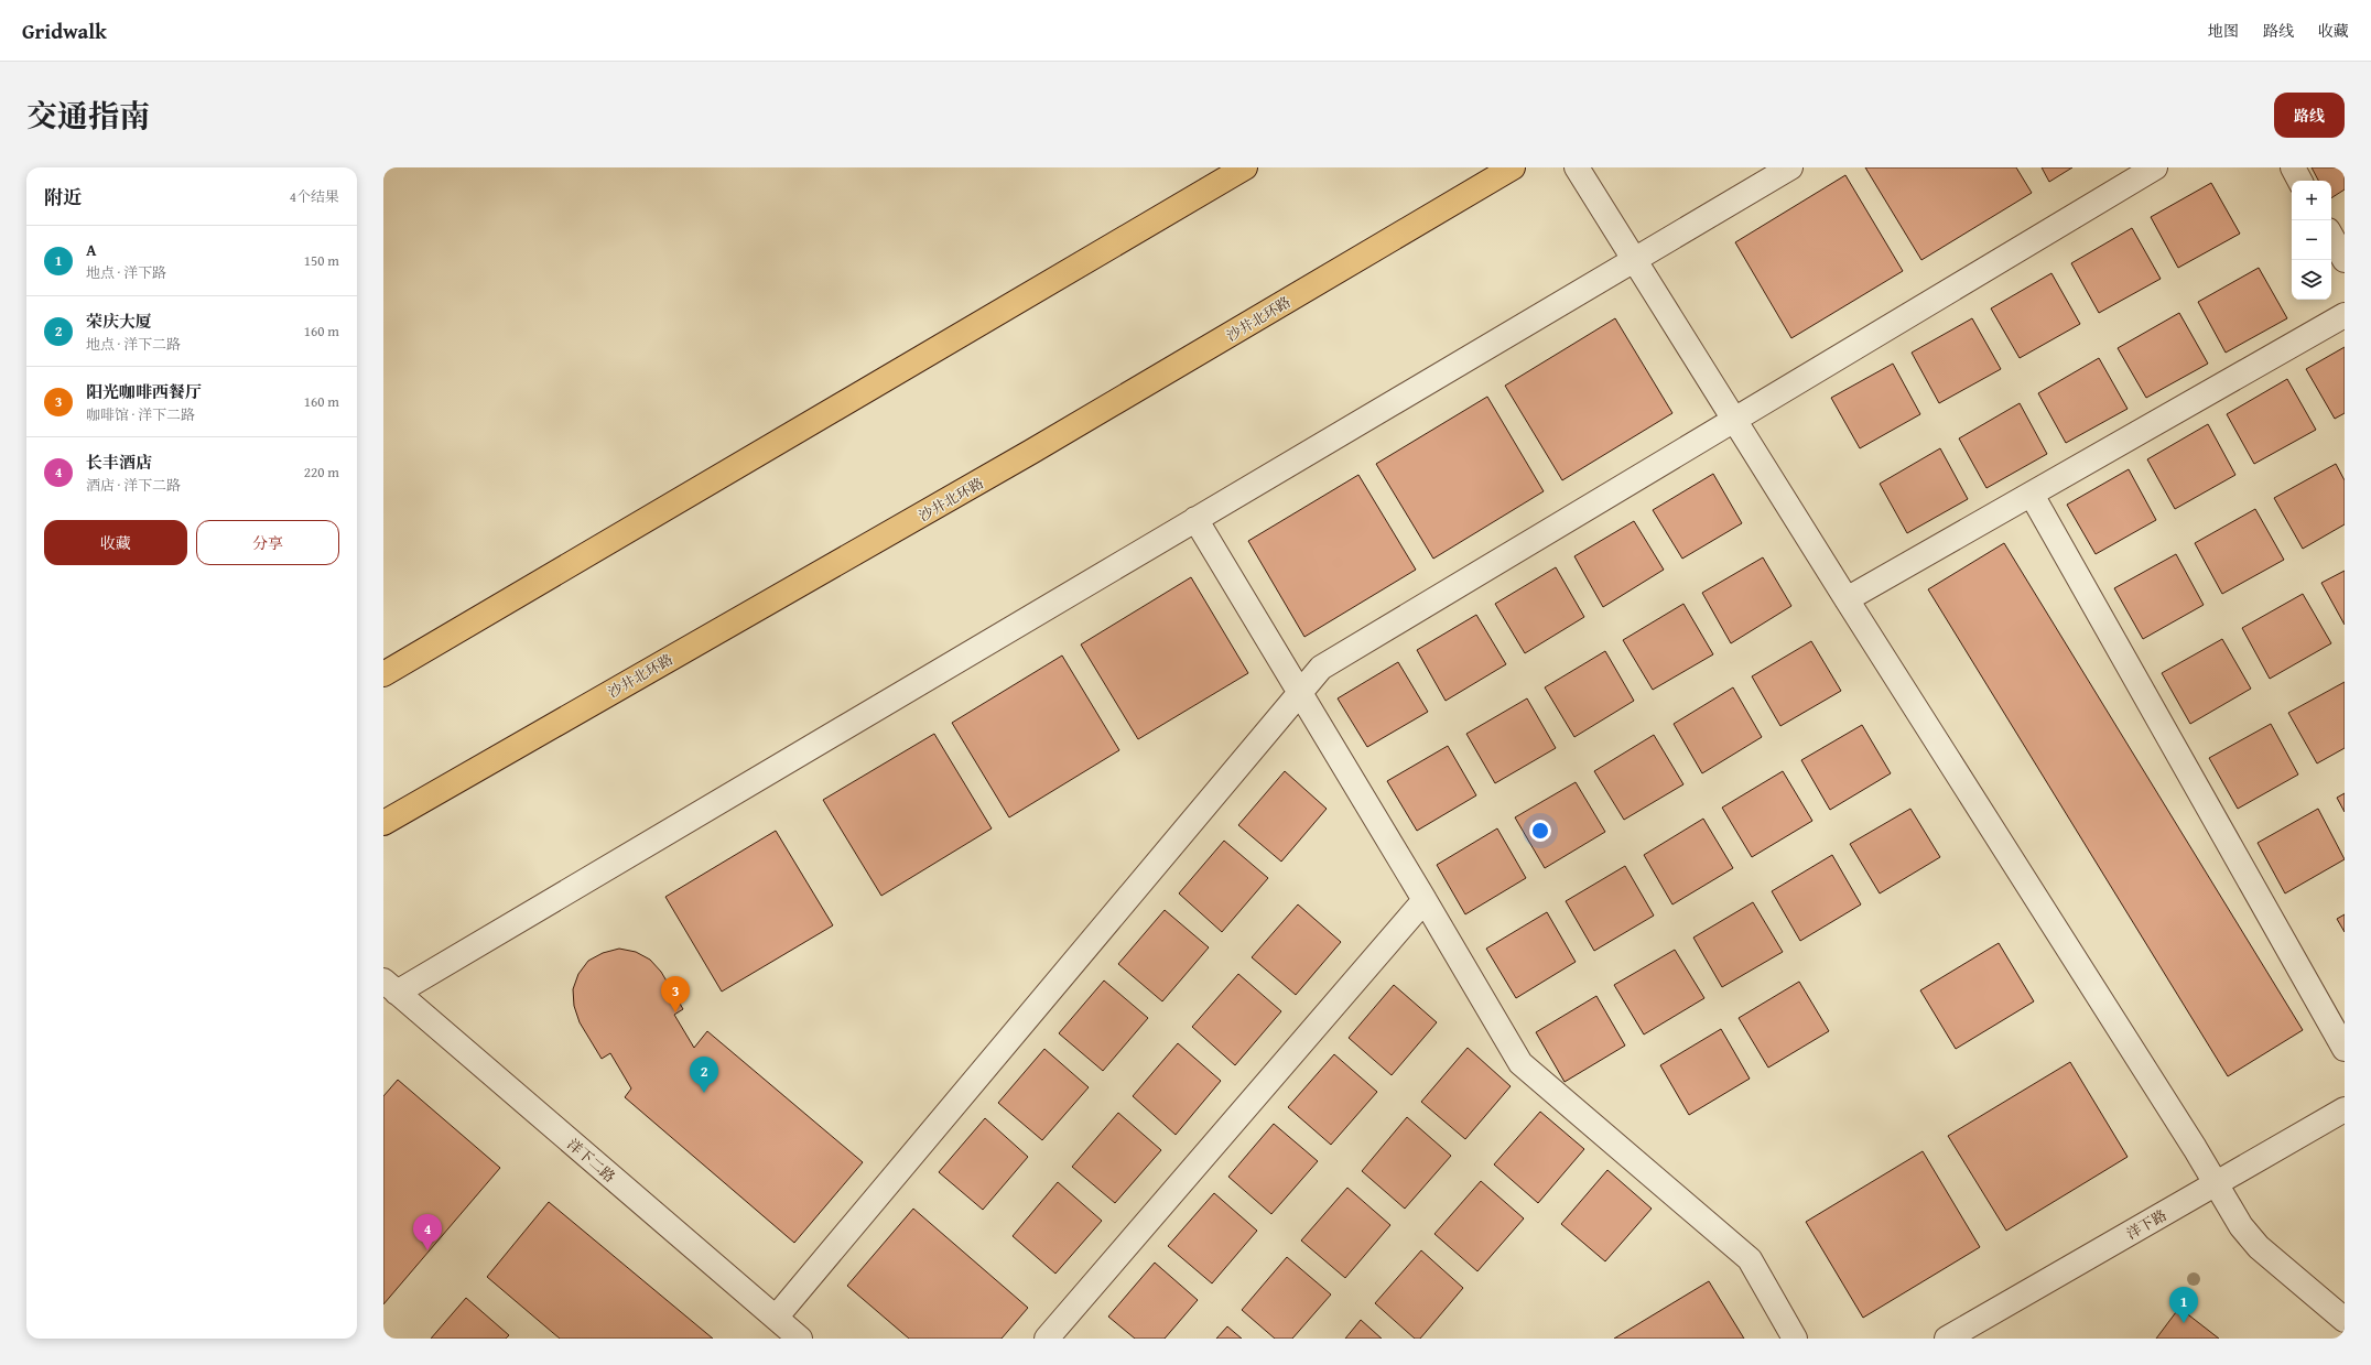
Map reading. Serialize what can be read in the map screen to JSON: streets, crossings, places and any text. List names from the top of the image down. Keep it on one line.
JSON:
{"streets":{"main road":["沙井北环路"],"street":["洋下二路","洋下路"]},"page":{"header":"Gridwalk","nav":["地图","路线","收藏"],"title":"交通指南","buttons":["路线",["收藏","分享"]],"heading":["附近","4个结果"],"map_buttons":["+","−"],"list":[{"mark":"1","name":"A","note":"地点 · 洋下路","value":"150 m"},{"mark":"2","name":"荣庆大厦","note":"地点 · 洋下二路","value":"160 m"},{"mark":"3","name":"阳光咖啡西餐厅","note":"咖啡馆 · 洋下二路","value":"160 m"},{"mark":"4","name":"长丰酒店","note":"酒店 · 洋下二路","value":"220 m"}],"pins":["3","2","4","1"]}}
